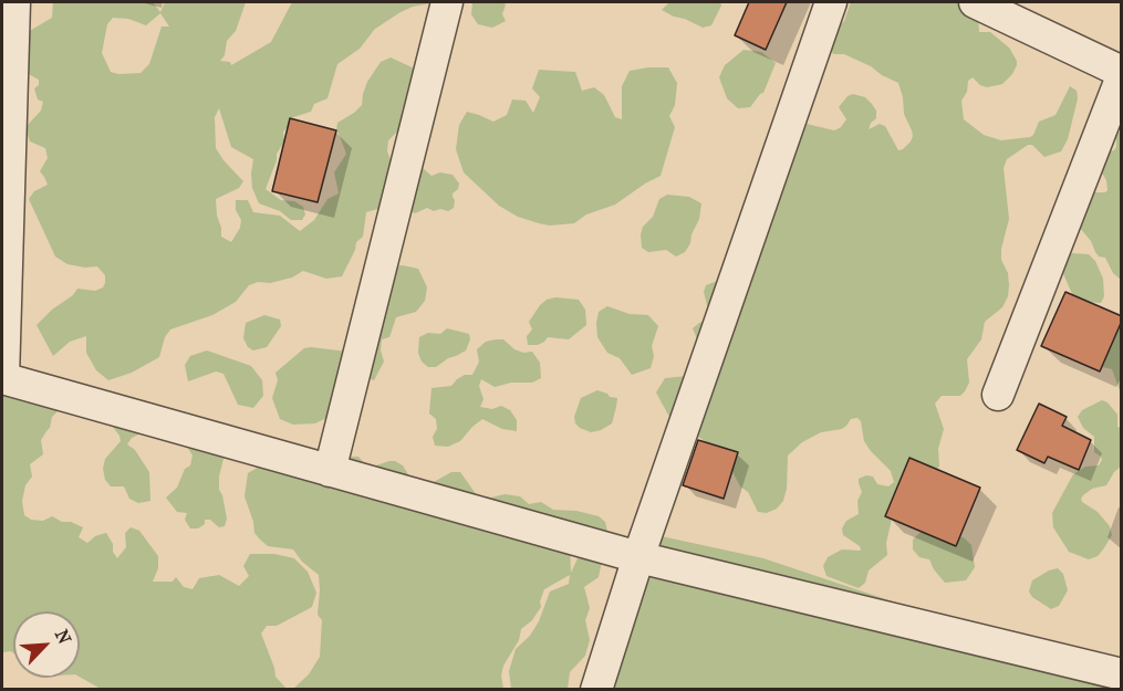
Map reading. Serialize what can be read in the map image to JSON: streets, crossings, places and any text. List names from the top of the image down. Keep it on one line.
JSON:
{"north":"top right"}
